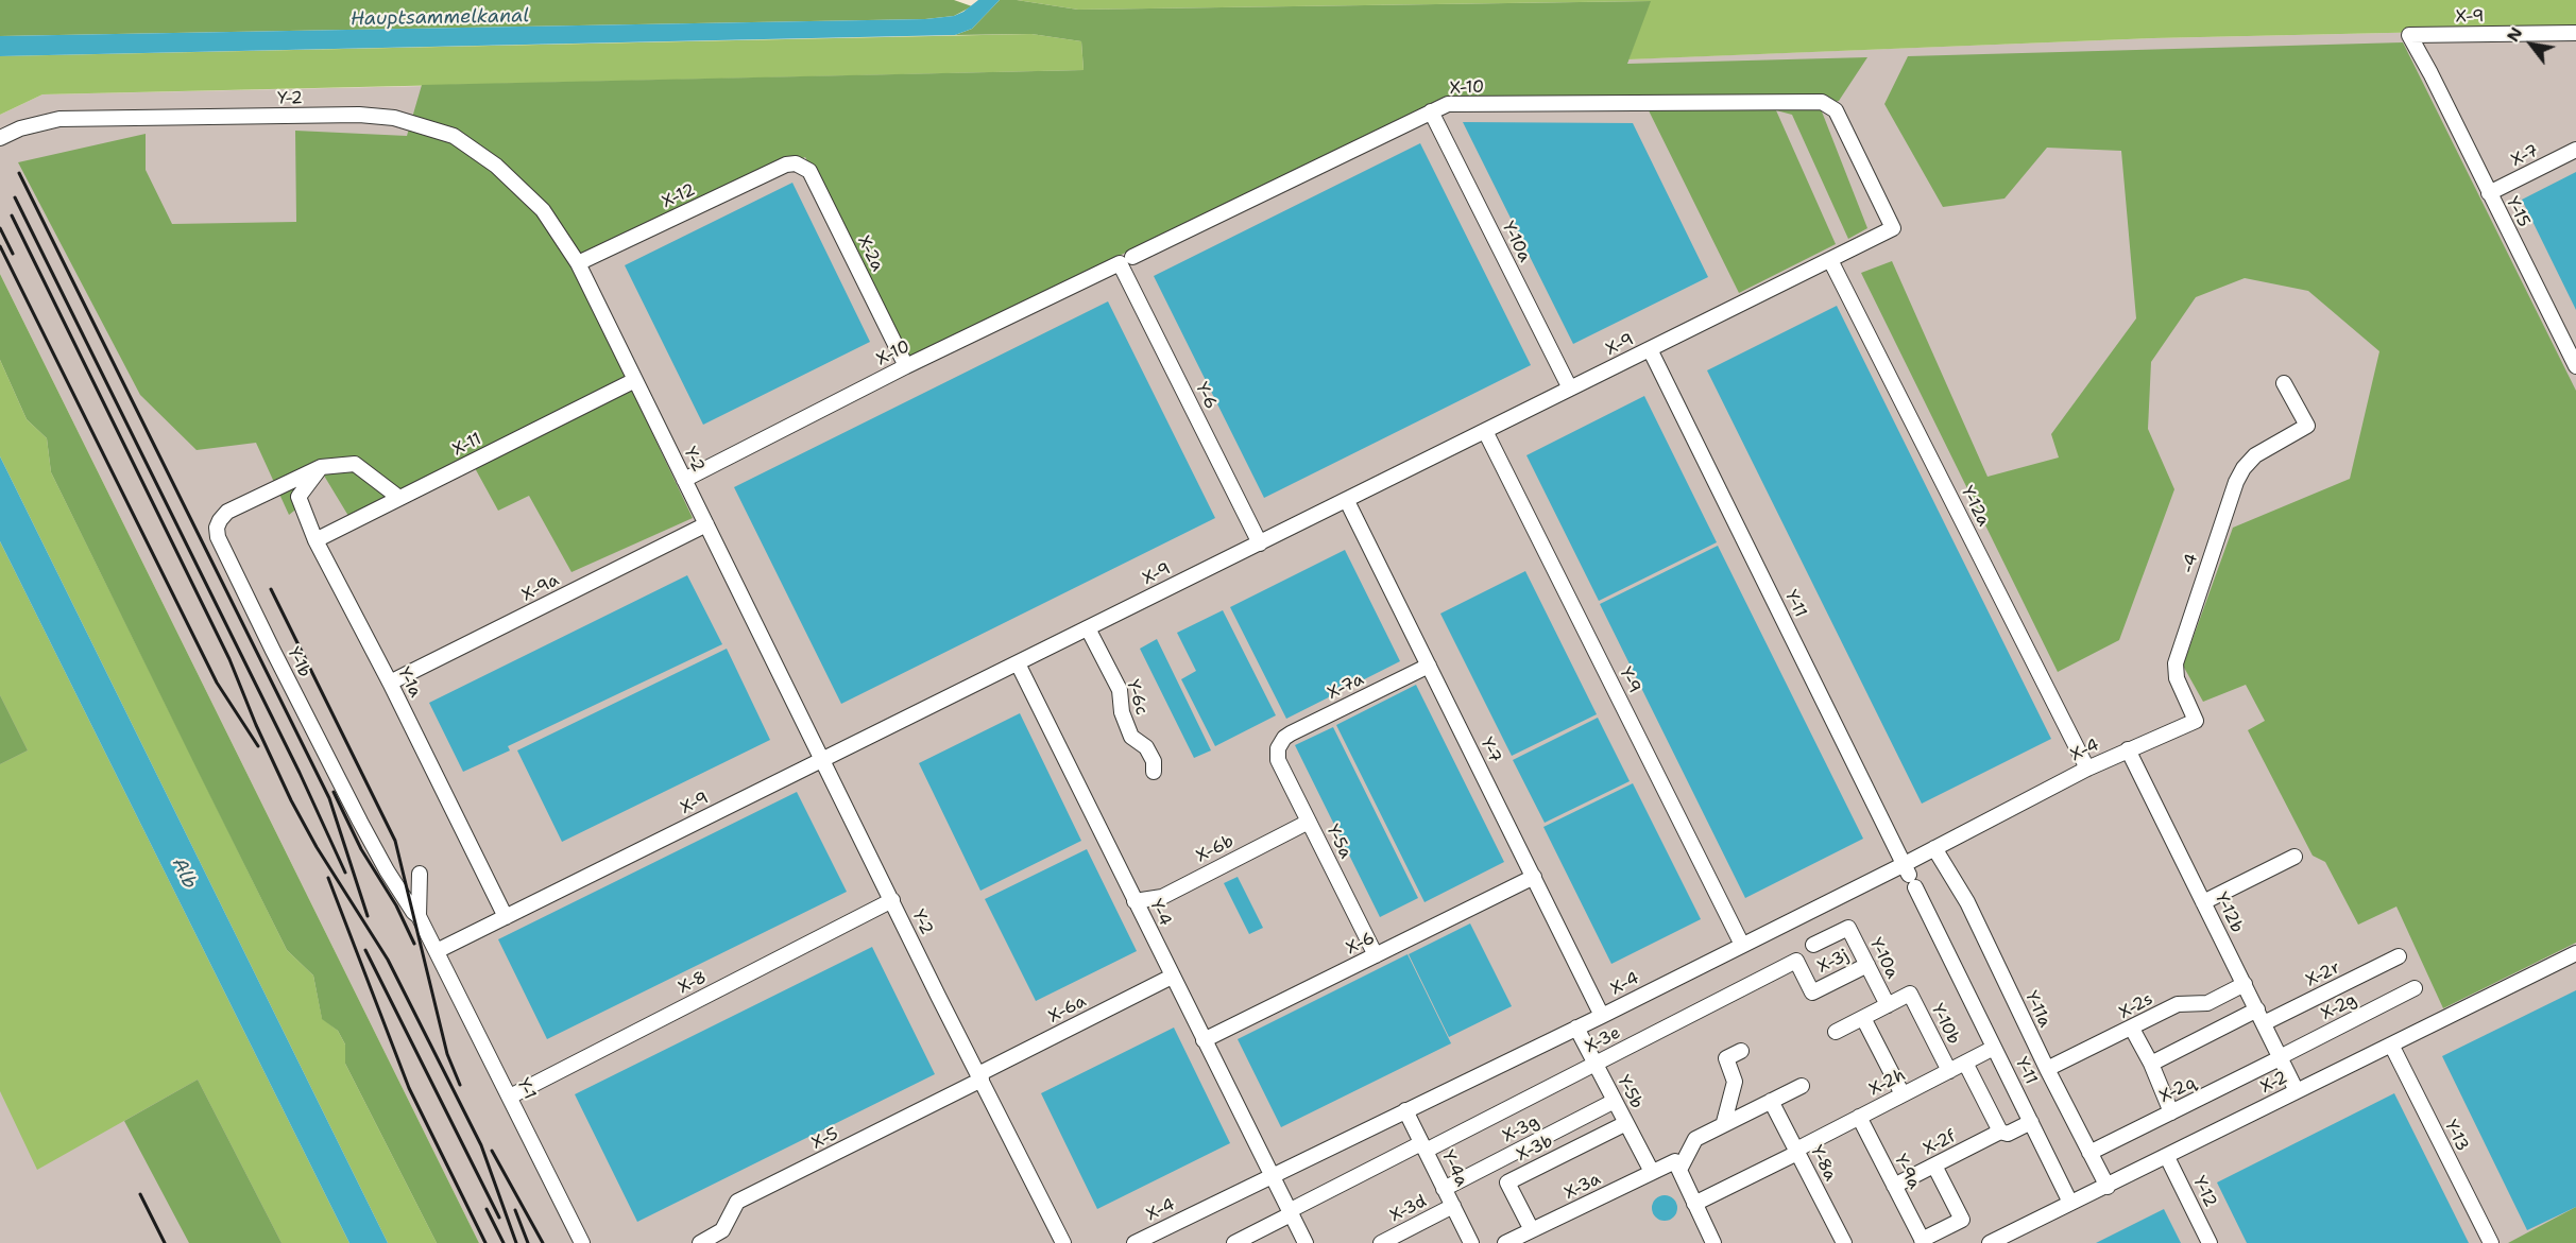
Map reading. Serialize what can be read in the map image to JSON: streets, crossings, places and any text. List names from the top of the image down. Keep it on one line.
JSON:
{"streets":{"street":["X-9","X-10","Y-2","X-7","X-12","Y-15","Y-10a","X-2a","Y-6","X-11","Y-12a","-4","X-9a","Y-11","Y-1b","Y-9","Y-1a","X-7a","Y-6c","Y-7","X-4","Y-5a","X-6b","Y-4","Y-12b","X-6","X-3j","X-2r","X-8","X-2s","X-2g","X-6a","Y-11a","Y-10b","X-3e","X-2h","X-2","Y-1","X-2q","Y-5b","X-3g","Y-13","X-5","X-2f","X-3b","Y-8a","Y-4a","Y-9a","X-3a","Y-12","X-3d"]},"crossings":[["X-9","X-10"],["X-9","Y-2"],["X-9","Y-15"],["X-9","Y-10a"],["X-9","Y-6"],["X-9","Y-12a"],["X-9","Y-11"],["X-9","Y-1b"],["X-9","Y-9"],["X-9","Y-1a"],["X-9","Y-6c"],["X-9","Y-7"],["X-9","Y-4"],["X-9","Y-1"],["X-10","Y-2"],["X-10","Y-10a"],["X-10","X-2a"],["X-10","Y-6"],["Y-2","X-12"],["Y-2","X-11"],["Y-2","X-9a"],["Y-2","X-8"],["Y-2","X-6a"],["Y-2","X-5"],["X-7","Y-15"],["X-12","X-2a"],["Y-10a","X-3j"],["Y-10a","Y-10b"],["X-11","Y-1a"],["Y-12a","X-4"],["-4","X-4"],["-4","Y-12b"],["X-9a","Y-1a"],["Y-11","X-4"],["Y-11","X-2h"],["Y-11","X-2"],["Y-11","X-2f"],["Y-1b","Y-1a"],["Y-1b","Y-1"],["Y-9","X-4"],["X-7a","Y-7"],["X-7a","Y-5a"],["Y-7","X-4"],["Y-7","X-6"],["X-4","Y-4"],["X-4","Y-12b"],["X-4","Y-11a"],["X-4","Y-5b"],["X-4","Y-4a"],["Y-5a","X-6b"],["Y-5a","X-6"],["X-6b","Y-4"],["Y-4","X-6"],["Y-4","X-6a"],["Y-12b","X-2r"],["Y-12b","X-2s"],["Y-12b","X-2g"],["Y-12b","X-2"],["Y-12b","X-2q"],["X-3j","X-3e"],["X-8","Y-1"],["X-2s","Y-11a"],["X-2g","X-2q"],["X-6a","X-5"],["Y-11a","X-2"],["Y-11a","X-2q"],["Y-10b","X-2h"],["X-3e","Y-5b"],["X-3e","Y-4a"],["X-2h","Y-8a"],["X-2h","Y-9a"],["X-2","Y-13"],["X-2","Y-12"],["Y-5b","X-3g"],["Y-5b","X-3b"],["Y-5b","X-3a"],["X-3g","Y-4a"],["X-2f","Y-9a"],["X-3b","X-3a"],["Y-4a","X-3d"]],"water":["Hauptsammelkanal","Alb"],"north":"top left"}
